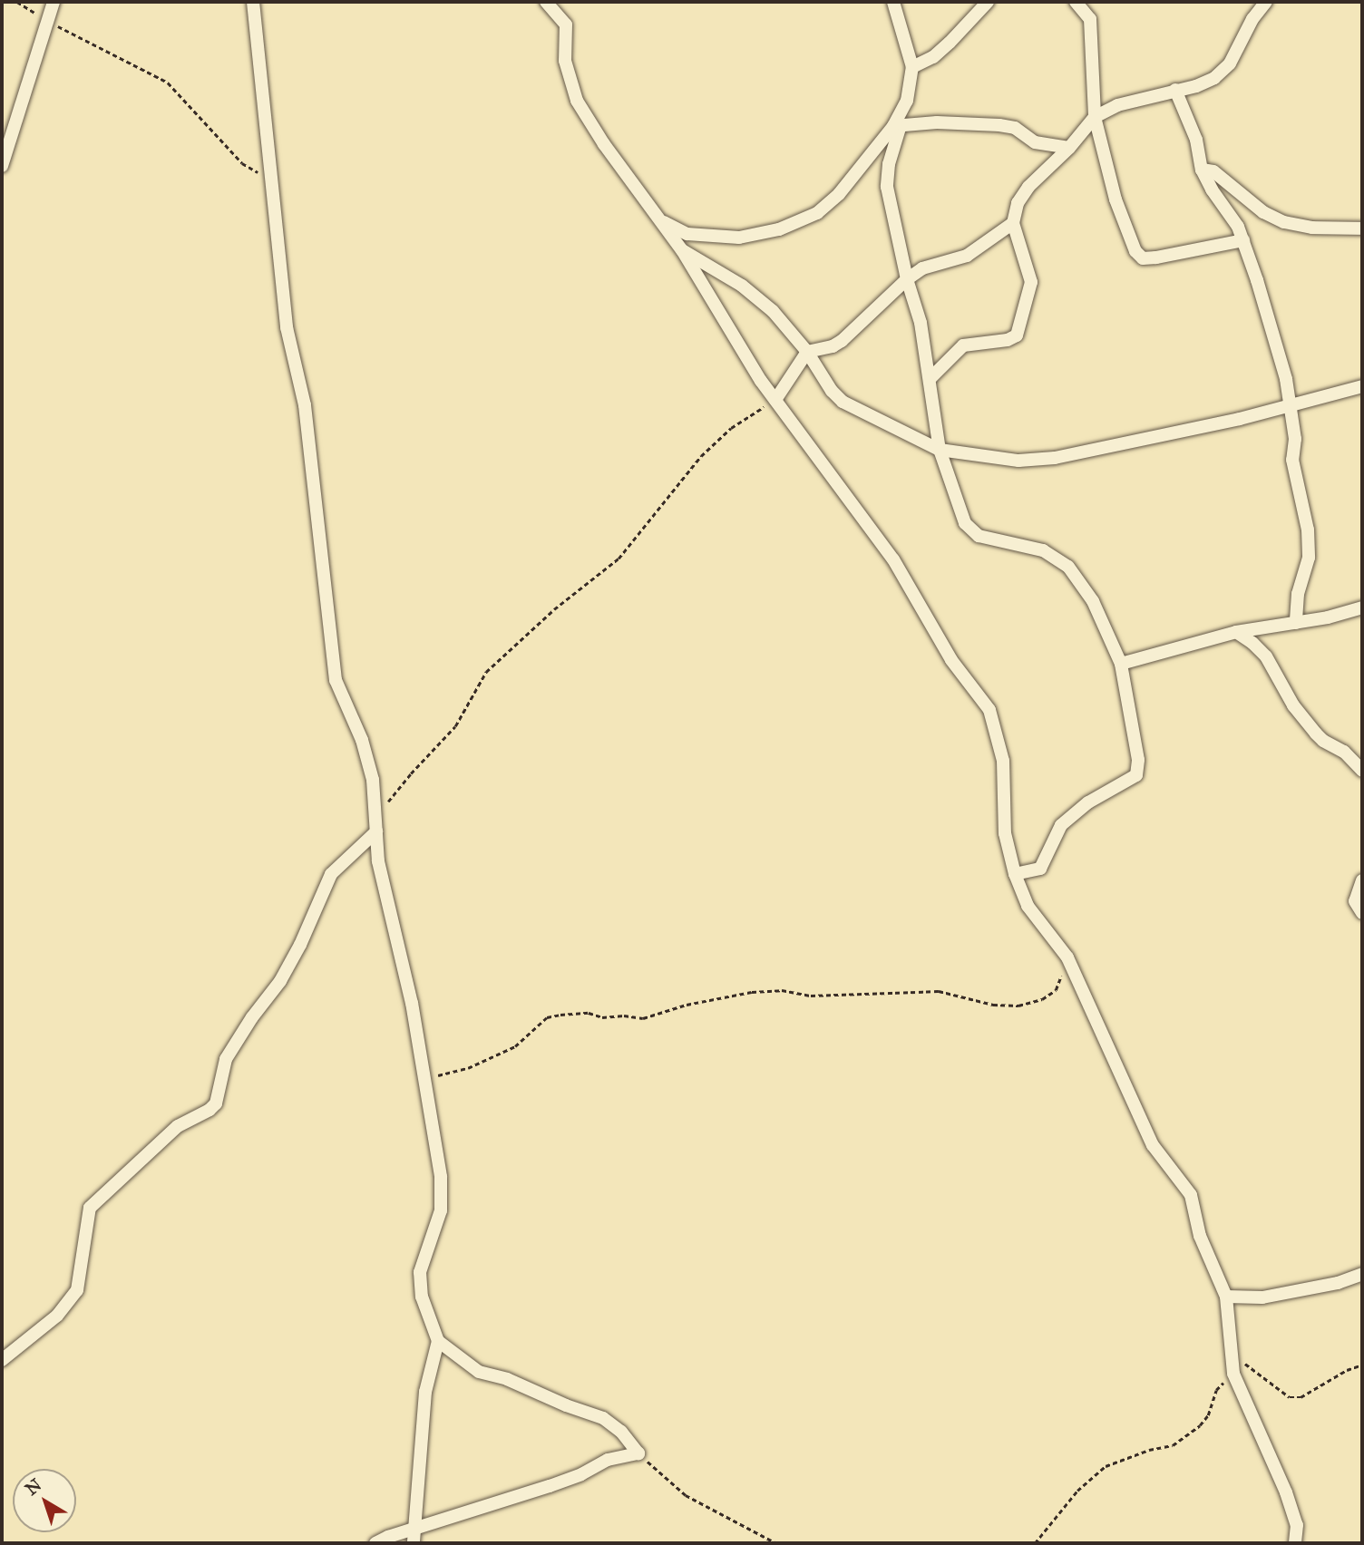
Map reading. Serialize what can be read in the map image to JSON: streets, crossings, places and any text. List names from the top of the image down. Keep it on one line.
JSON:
{"north":"top left"}
